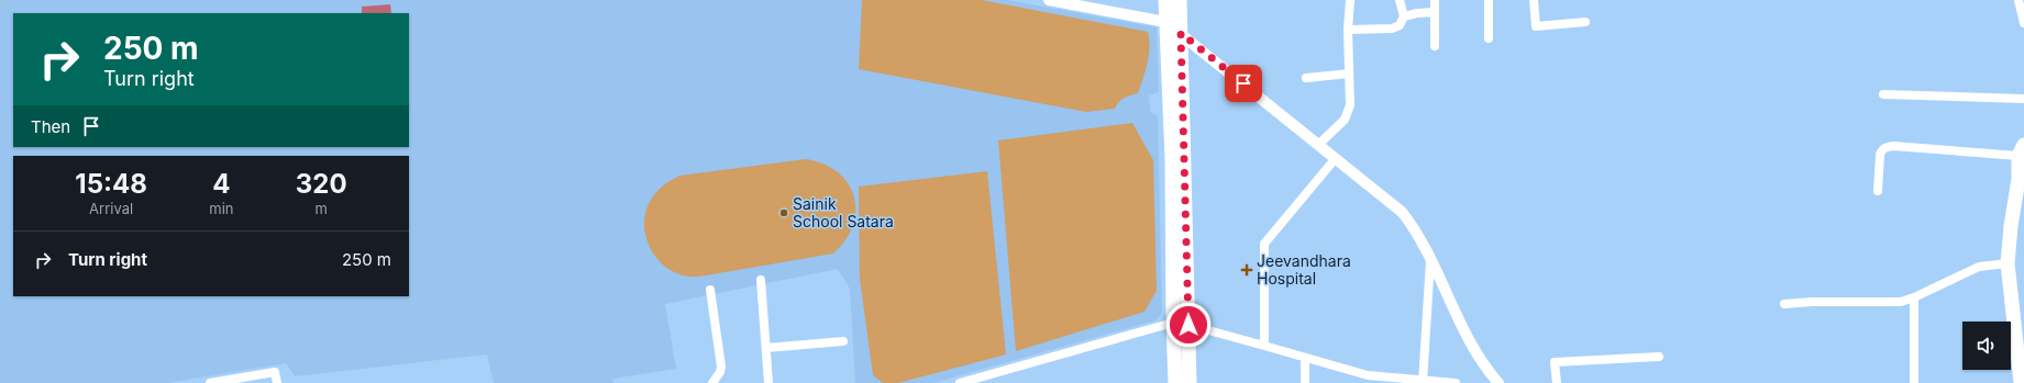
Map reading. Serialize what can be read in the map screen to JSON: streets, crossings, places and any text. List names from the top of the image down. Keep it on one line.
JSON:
{"places":{"other":["Sainik School Satara"],"health":["Jeevandhara Hospital"]},"page":{"turn":["250 m","Turn right"],"then":"Then","eta":["15:48","Arrival","4","min","320","m"],"list":[{"name":"Turn right","value":"250 m"}]}}
